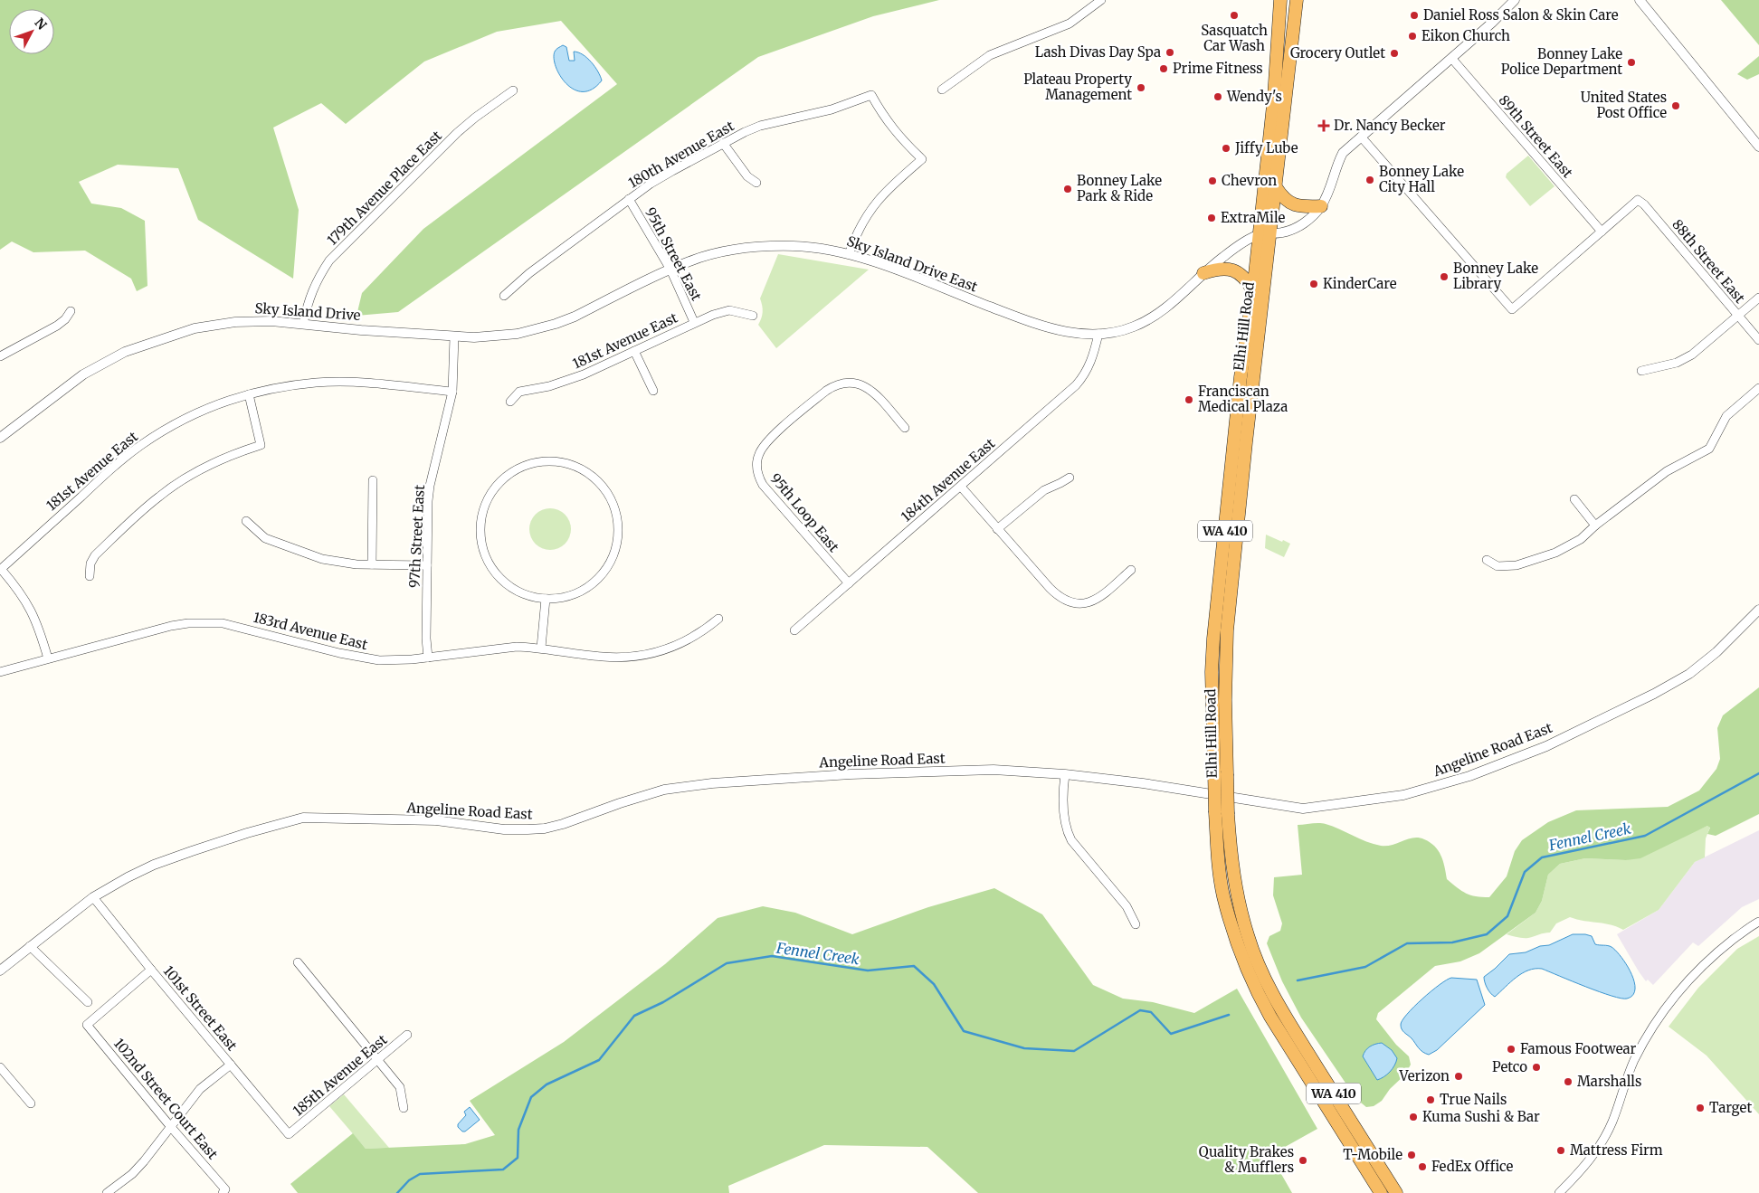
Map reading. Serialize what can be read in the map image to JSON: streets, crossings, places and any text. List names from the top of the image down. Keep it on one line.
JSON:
{"streets":{"highway":["Elhi Hill Road","WA 410"],"street":["89th Street East","180th Avenue East","179th Avenue Place East","95th Street East","88th Street East","Sky Island Drive East","Sky Island Drive","181st Avenue East","184th Avenue East","95th Loop East","97th Street East","183rd Avenue East","Angeline Road East","101st Street East","185th Avenue East","102nd Street Court East"]},"crossings":[["89th Street East","88th Street East"],["180th Avenue East","95th Street East"],["180th Avenue East","Sky Island Drive East"],["179th Avenue Place East","Sky Island Drive"],["95th Street East","Sky Island Drive East"],["95th Street East","181st Avenue East"],["Sky Island Drive East","Sky Island Drive"],["Sky Island Drive East","Elhi Hill Road"],["Sky Island Drive East","184th Avenue East"],["Sky Island Drive East","WA 410"],["Sky Island Drive East","97th Street East"],["Sky Island Drive","97th Street East"],["Elhi Hill Road","WA 410"],["181st Avenue East","97th Street East"],["184th Avenue East","95th Loop East"],["97th Street East","183rd Avenue East"],["Angeline Road East","101st Street East"],["101st Street East","185th Avenue East"],["101st Street East","102nd Street Court East"]],"water":["Fennel Creek"],"places":{"other":["Sasquatch Car Wash","Daniel Ross Salon & Skin Care","Eikon Church","Lash Divas Day Spa","Grocery Outlet","Bonney Lake Police Department","Prime Fitness","Plateau Property Management","Wendy's","United States Post Office","Jiffy Lube","Bonney Lake City Hall","Chevron","Bonney Lake Park & Ride","ExtraMile","Bonney Lake Library","KinderCare","Franciscan Medical Plaza","Famous Footwear","Petco","Verizon","Marshalls","True Nails","Target","Kuma Sushi & Bar","Mattress Firm","T-Mobile","Quality Brakes & Mufflers","FedEx Office"],"health":["Dr. Nancy Becker"]},"north":"top right"}
